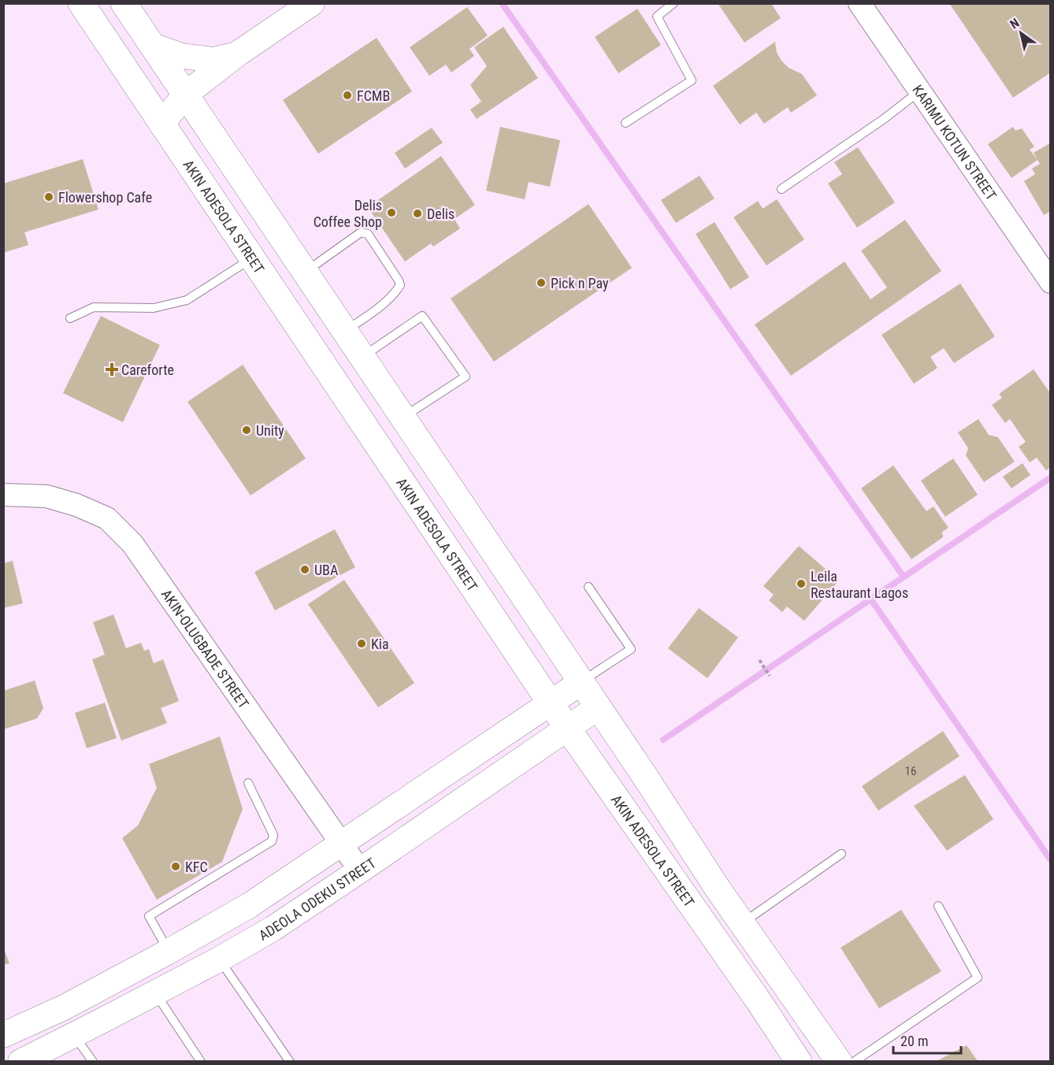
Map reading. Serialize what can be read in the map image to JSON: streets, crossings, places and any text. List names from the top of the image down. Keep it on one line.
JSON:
{"streets":{"main road":["AKIN ADESOLA STREET","ADEOLA ODEKU STREET"],"street":["KARIMU KOTUN STREET","AKIN-OLUGBADE STREET"]},"crossings":[["AKIN ADESOLA STREET","ADEOLA ODEKU STREET"],["AKIN-OLUGBADE STREET","ADEOLA ODEKU STREET"]],"places":{"other":["FCMB","Flowershop Cafe","Delis Coffee Shop","Delis","Pick n Pay","Unity","UBA","Leila Restaurant Lagos","Kia","KFC"],"health":["Careforte"]},"house_numbers":["16"],"scale_bar":"20 m","north":"top left"}
